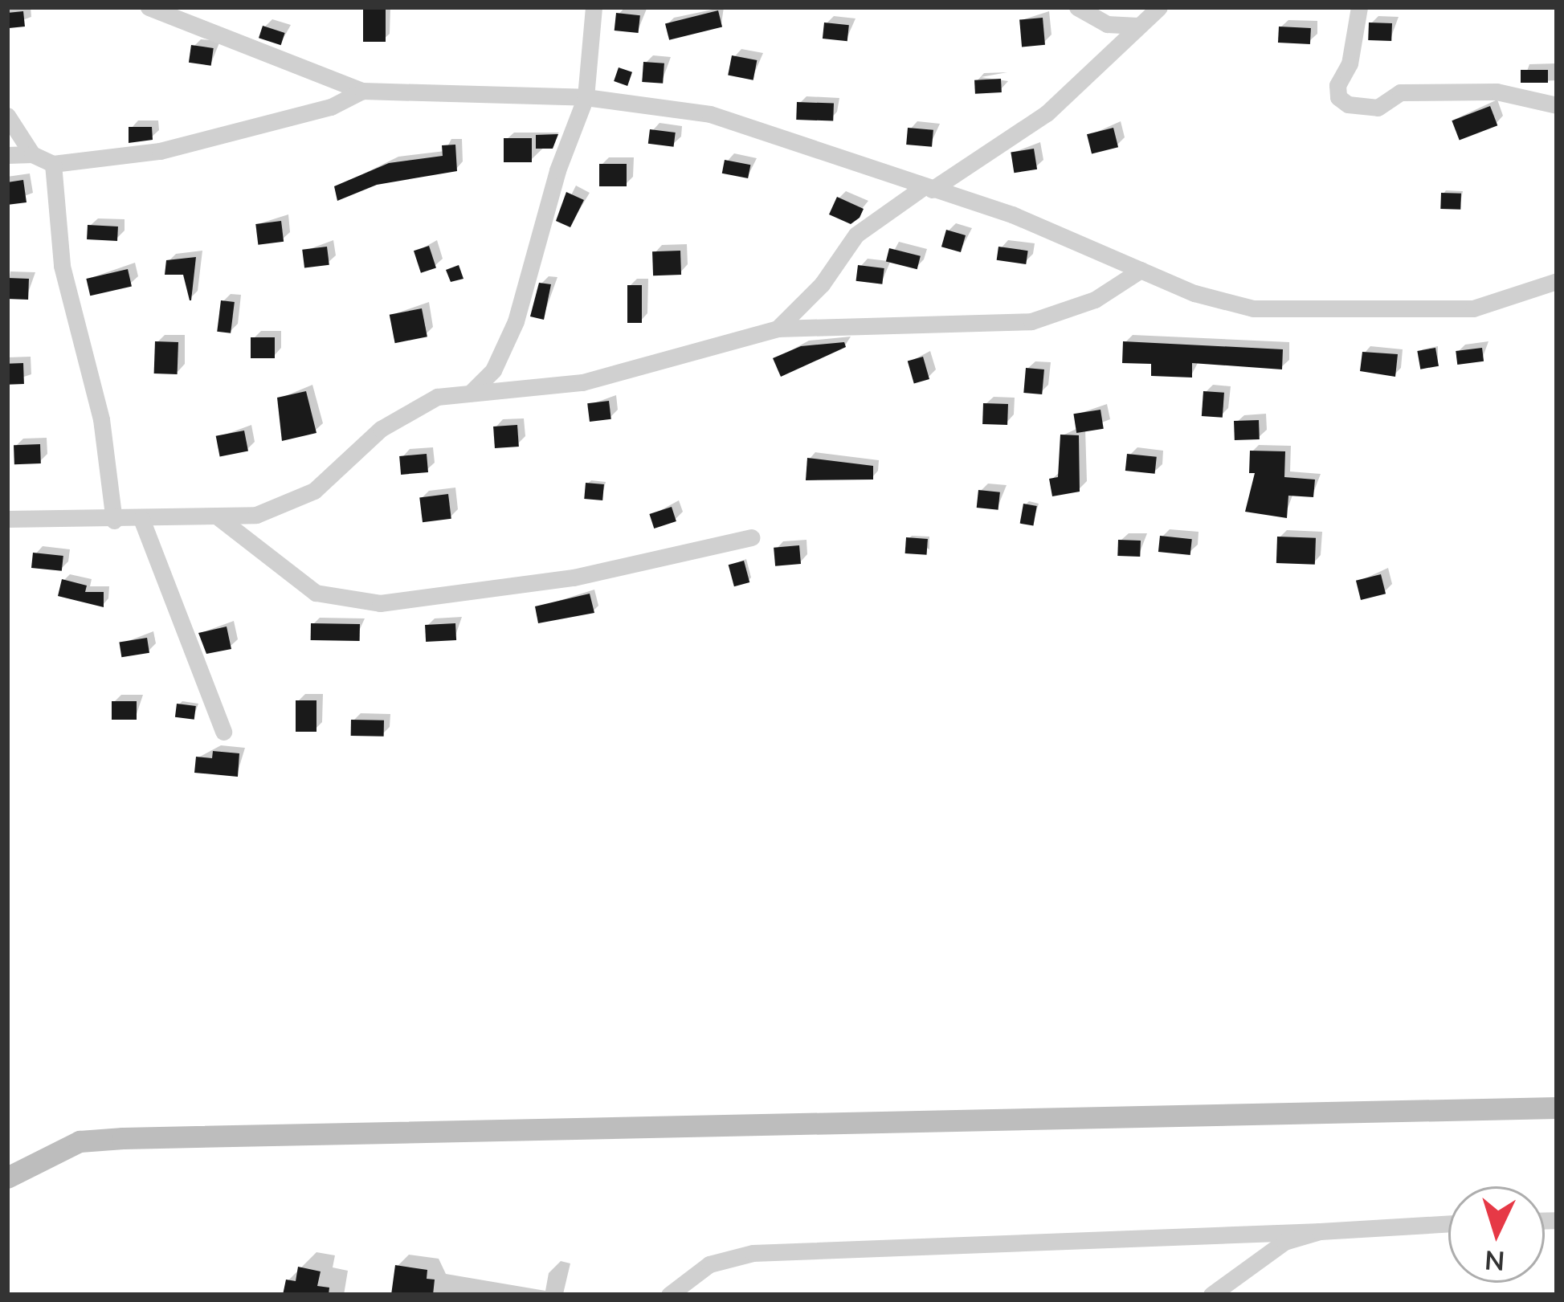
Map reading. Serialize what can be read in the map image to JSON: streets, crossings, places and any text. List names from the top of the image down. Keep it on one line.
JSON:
{"north":"bottom"}
